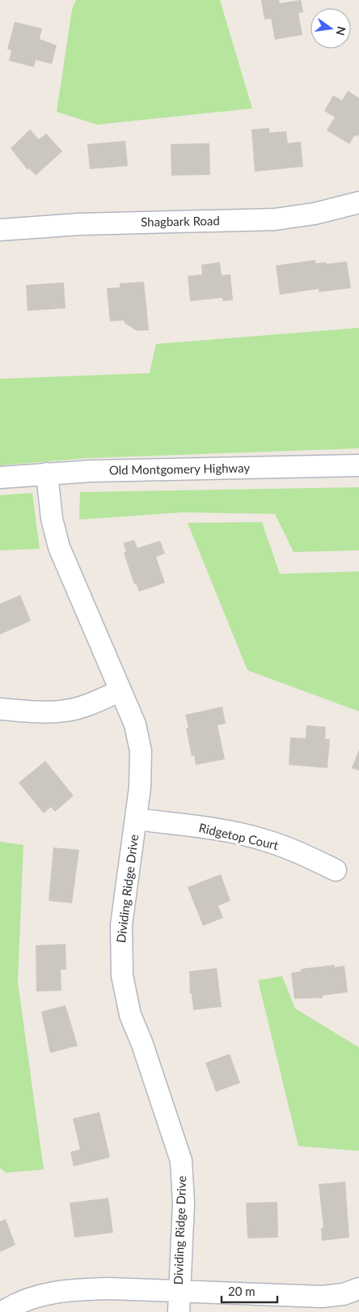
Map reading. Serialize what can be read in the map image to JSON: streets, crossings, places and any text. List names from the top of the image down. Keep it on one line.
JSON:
{"streets":{"street":["Shagbark Road","Old Montgomery Highway","Ridgetop Court","Dividing Ridge Drive"]},"crossings":[["Old Montgomery Highway","Dividing Ridge Drive"],["Ridgetop Court","Dividing Ridge Drive"]],"scale_bar":"20 m","north":"right"}
